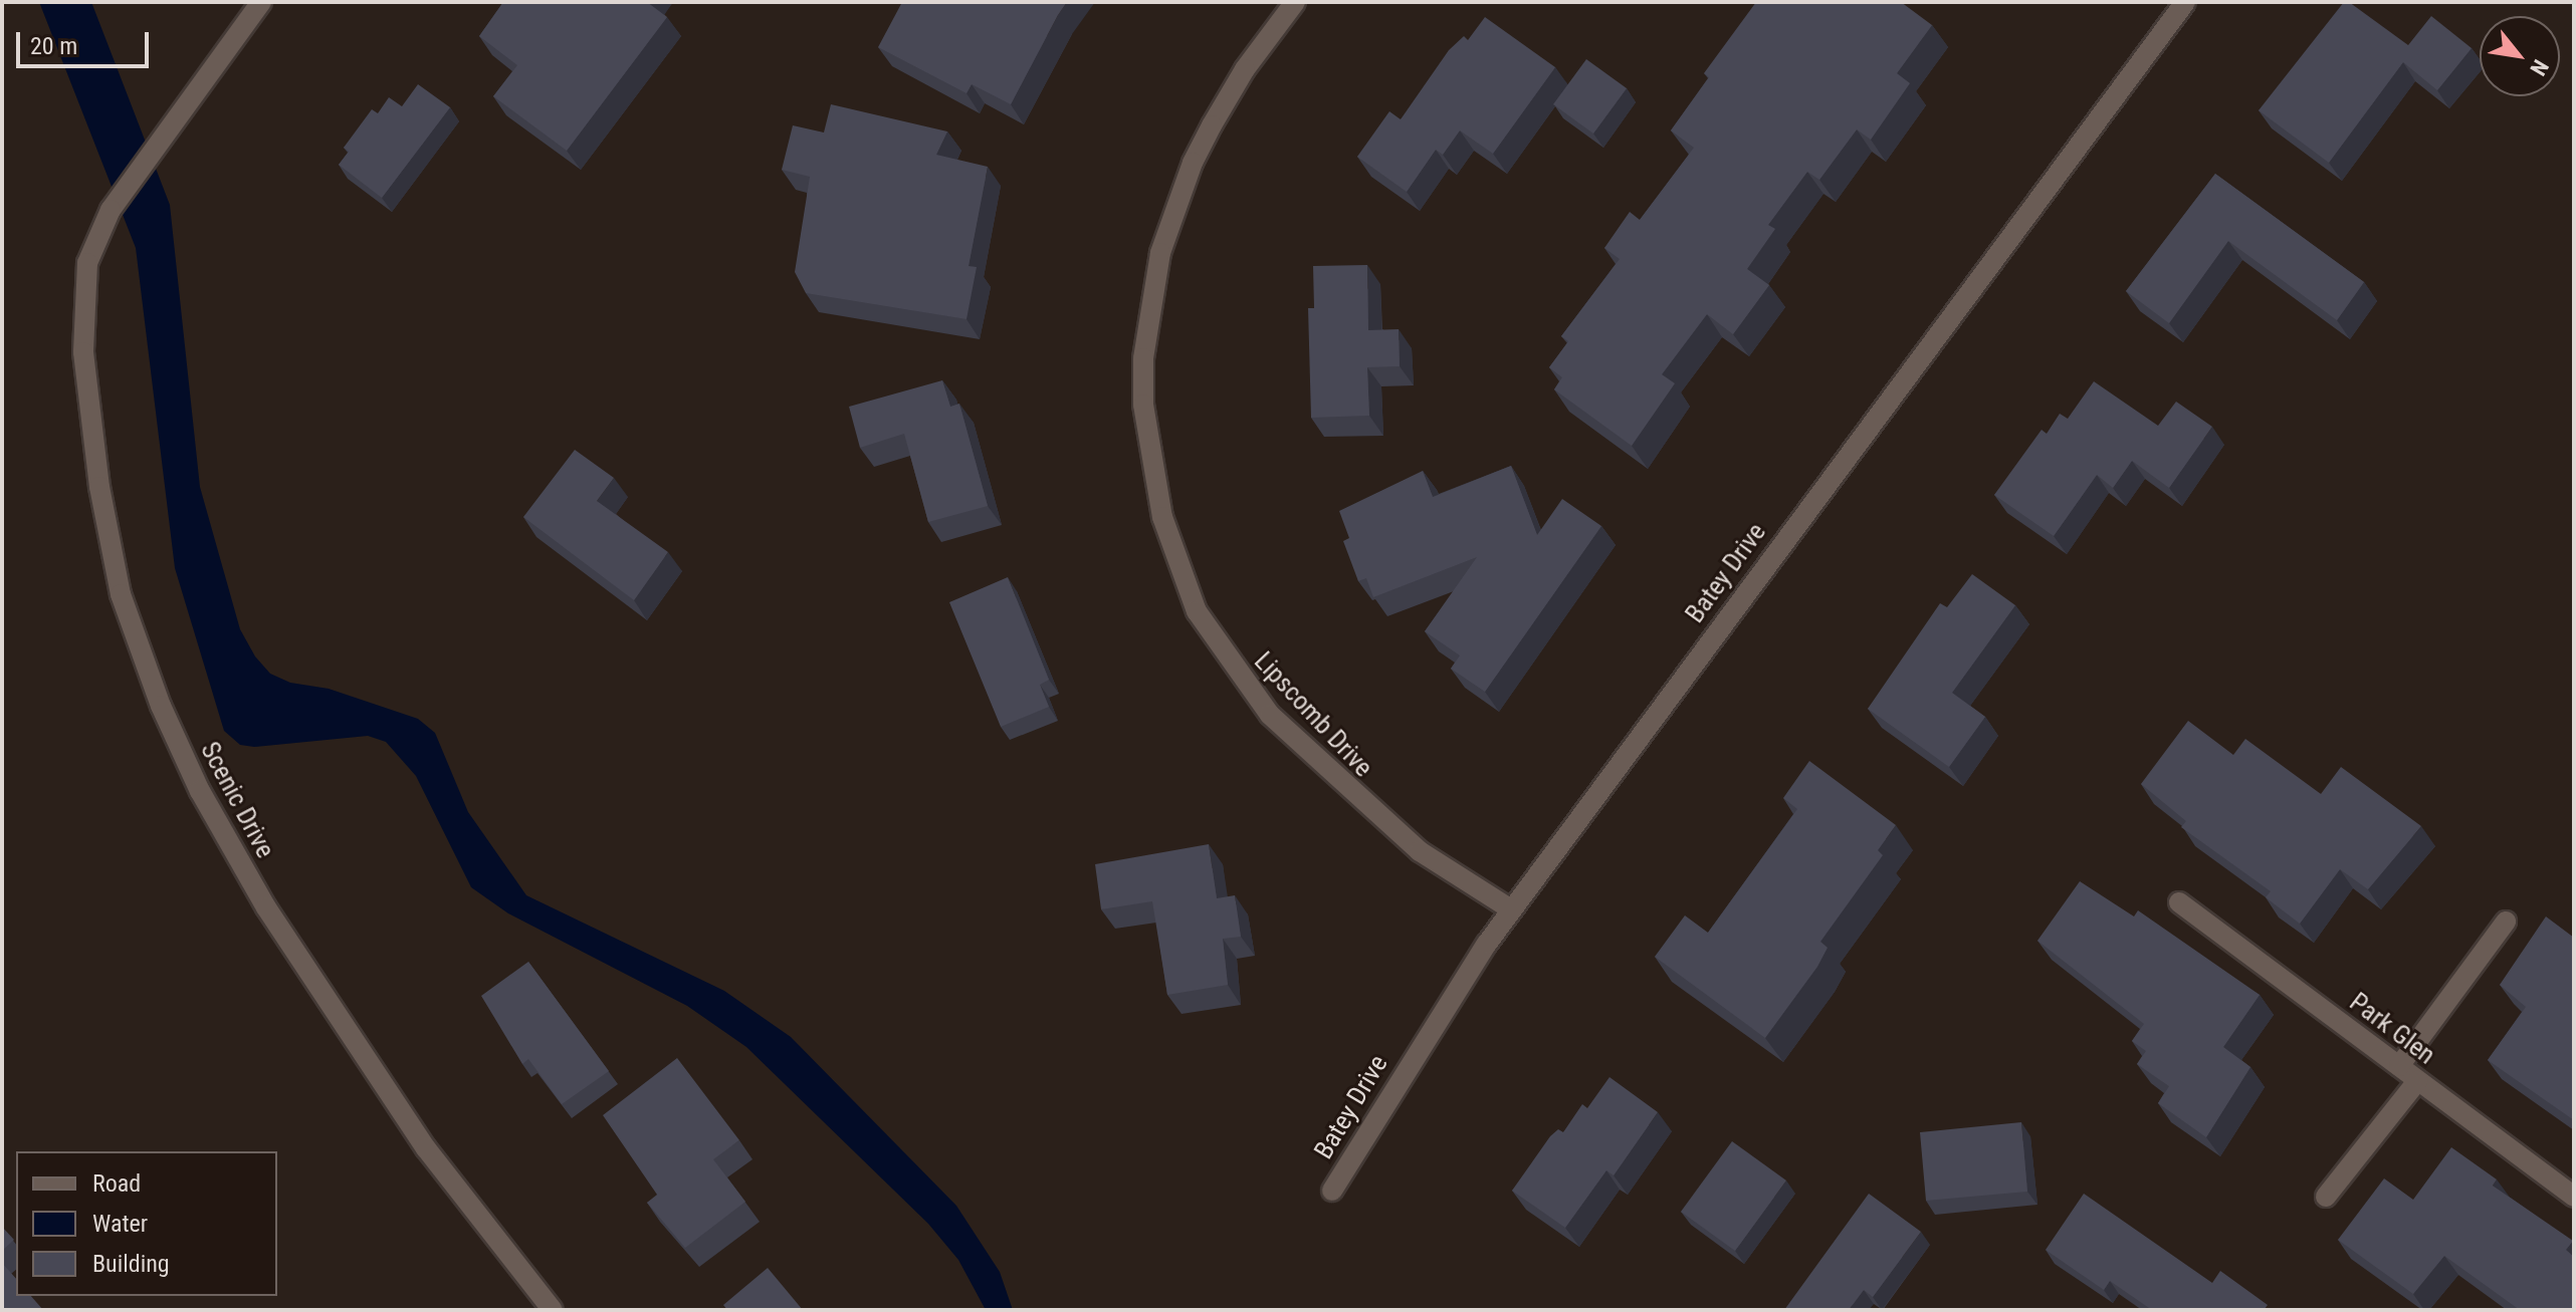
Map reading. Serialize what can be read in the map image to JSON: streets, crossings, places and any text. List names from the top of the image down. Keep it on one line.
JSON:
{"streets":{"street":["Batey Drive","Lipscomb Drive","Scenic Drive","Park Glen"]},"crossings":[["Batey Drive","Lipscomb Drive"]],"legend":["Road","Water","Building"],"scale_bar":"20 m","north":"bottom right"}
